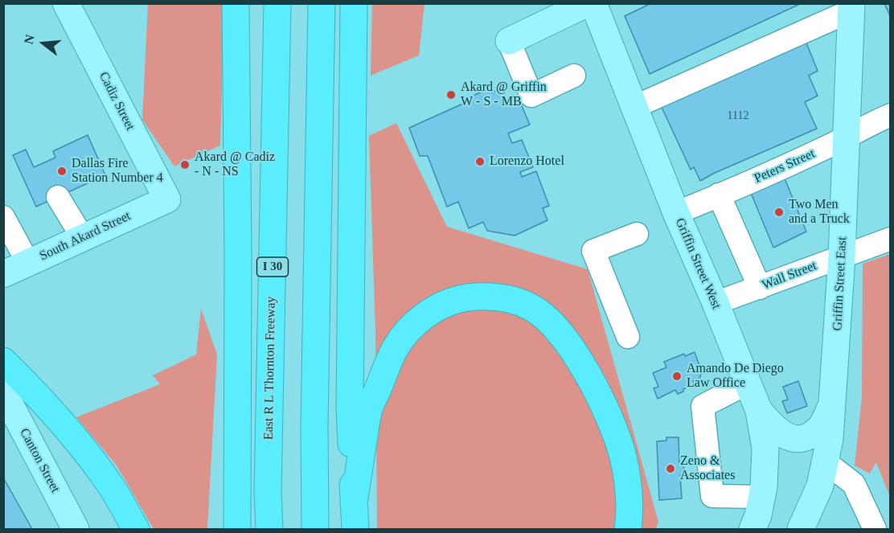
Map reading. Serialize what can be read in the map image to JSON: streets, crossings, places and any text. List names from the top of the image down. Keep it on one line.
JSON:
{"streets":{"highway":["I 30","East R L Thornton Freeway"],"main road":["Cadiz Street","South Akard Street","Griffin Street West","Griffin Street East","Canton Street"],"street":["Peters Street","Wall Street"]},"crossings":[["Cadiz Street","South Akard Street"],["Peters Street","Griffin Street West"],["Peters Street","Griffin Street East"],["Griffin Street West","Wall Street"],["Wall Street","Griffin Street East"]],"places":["Akard @ Griffin W - S - MB","Lorenzo Hotel","Akard @ Cadiz - N - NS","Dallas Fire Station Number 4","Two Men and a Truck","Amando De Diego Law Office","Zeno & Associates"],"house_numbers":["1112"],"north":"left"}
